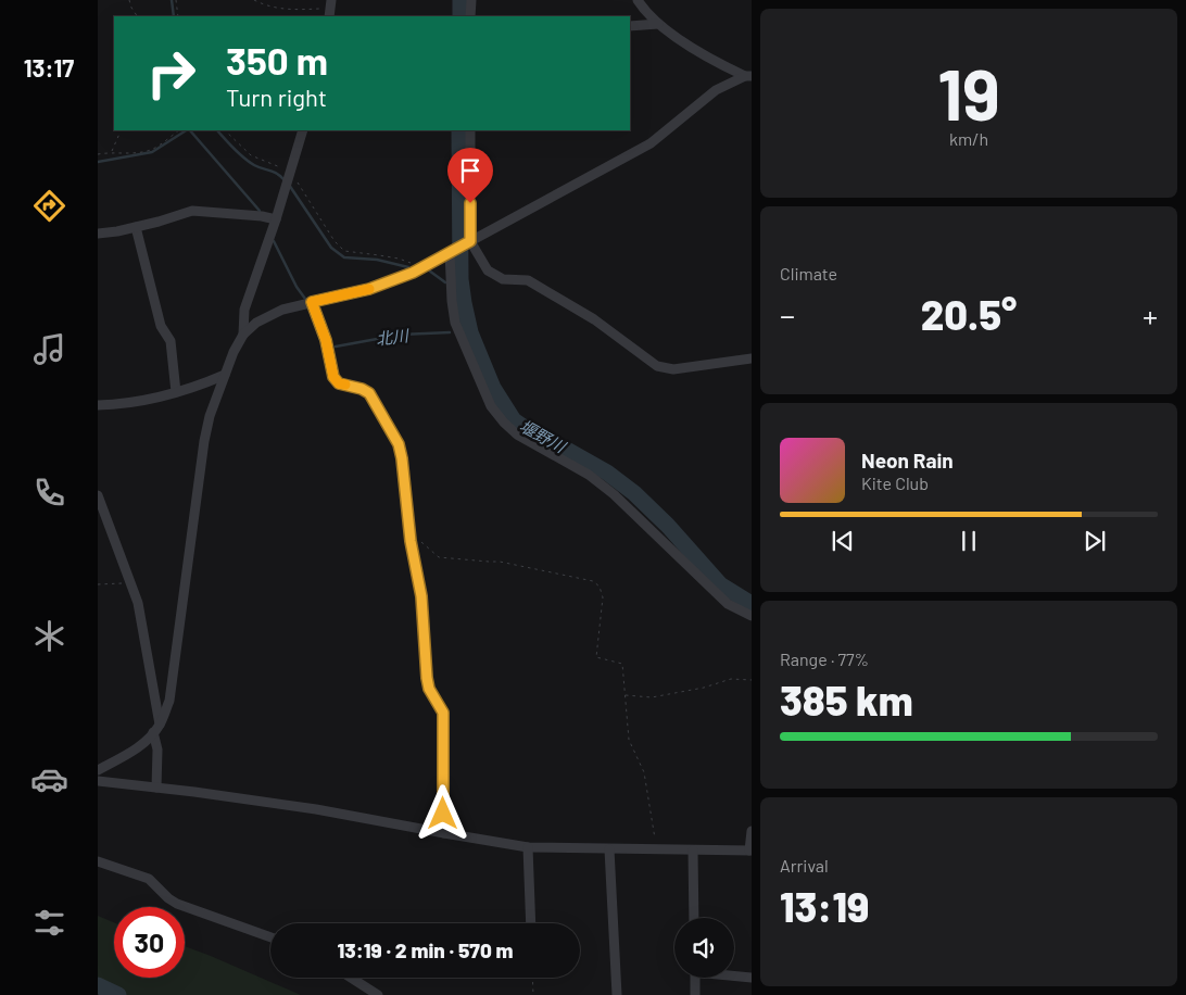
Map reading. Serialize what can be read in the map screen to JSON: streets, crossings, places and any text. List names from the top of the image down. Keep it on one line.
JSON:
{"water":["北川","堰野川"],"page":{"tabs":"13:17","tile":[["19","km/h"],"Climate",["Range · 77%","385 km"],["Arrival","13:19"]],"turn":["350 m","Turn right"],"heat":["−","20.5°","+"],"song":["Neon Rain","Kite Club"],"limit":"30","trip":"13:19 · 2 min · 570 m"}}
